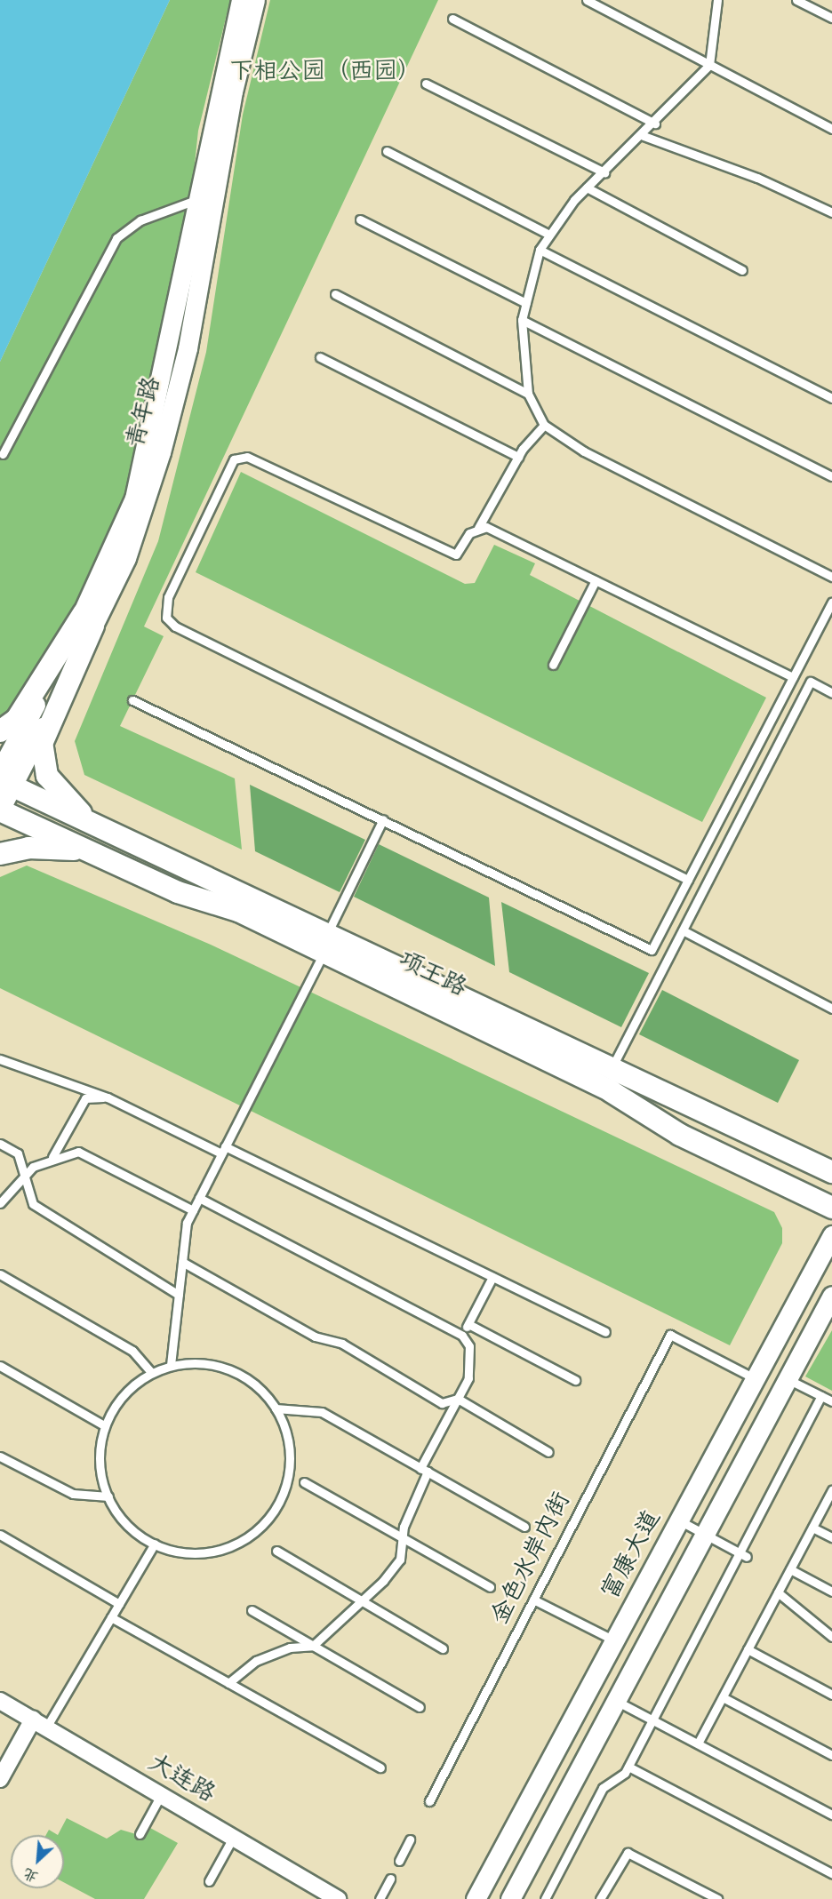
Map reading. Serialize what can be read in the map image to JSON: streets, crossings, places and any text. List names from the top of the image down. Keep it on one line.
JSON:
{"streets":{"main road":["项王路"],"street":["青年路","富康大道","大连路"],"lane":["金色水岸内街"]},"crossings":[["青年路","项王路"],["富康大道","金色水岸内街"]],"parks":["下相公园（西园）"],"north":"bottom left"}
